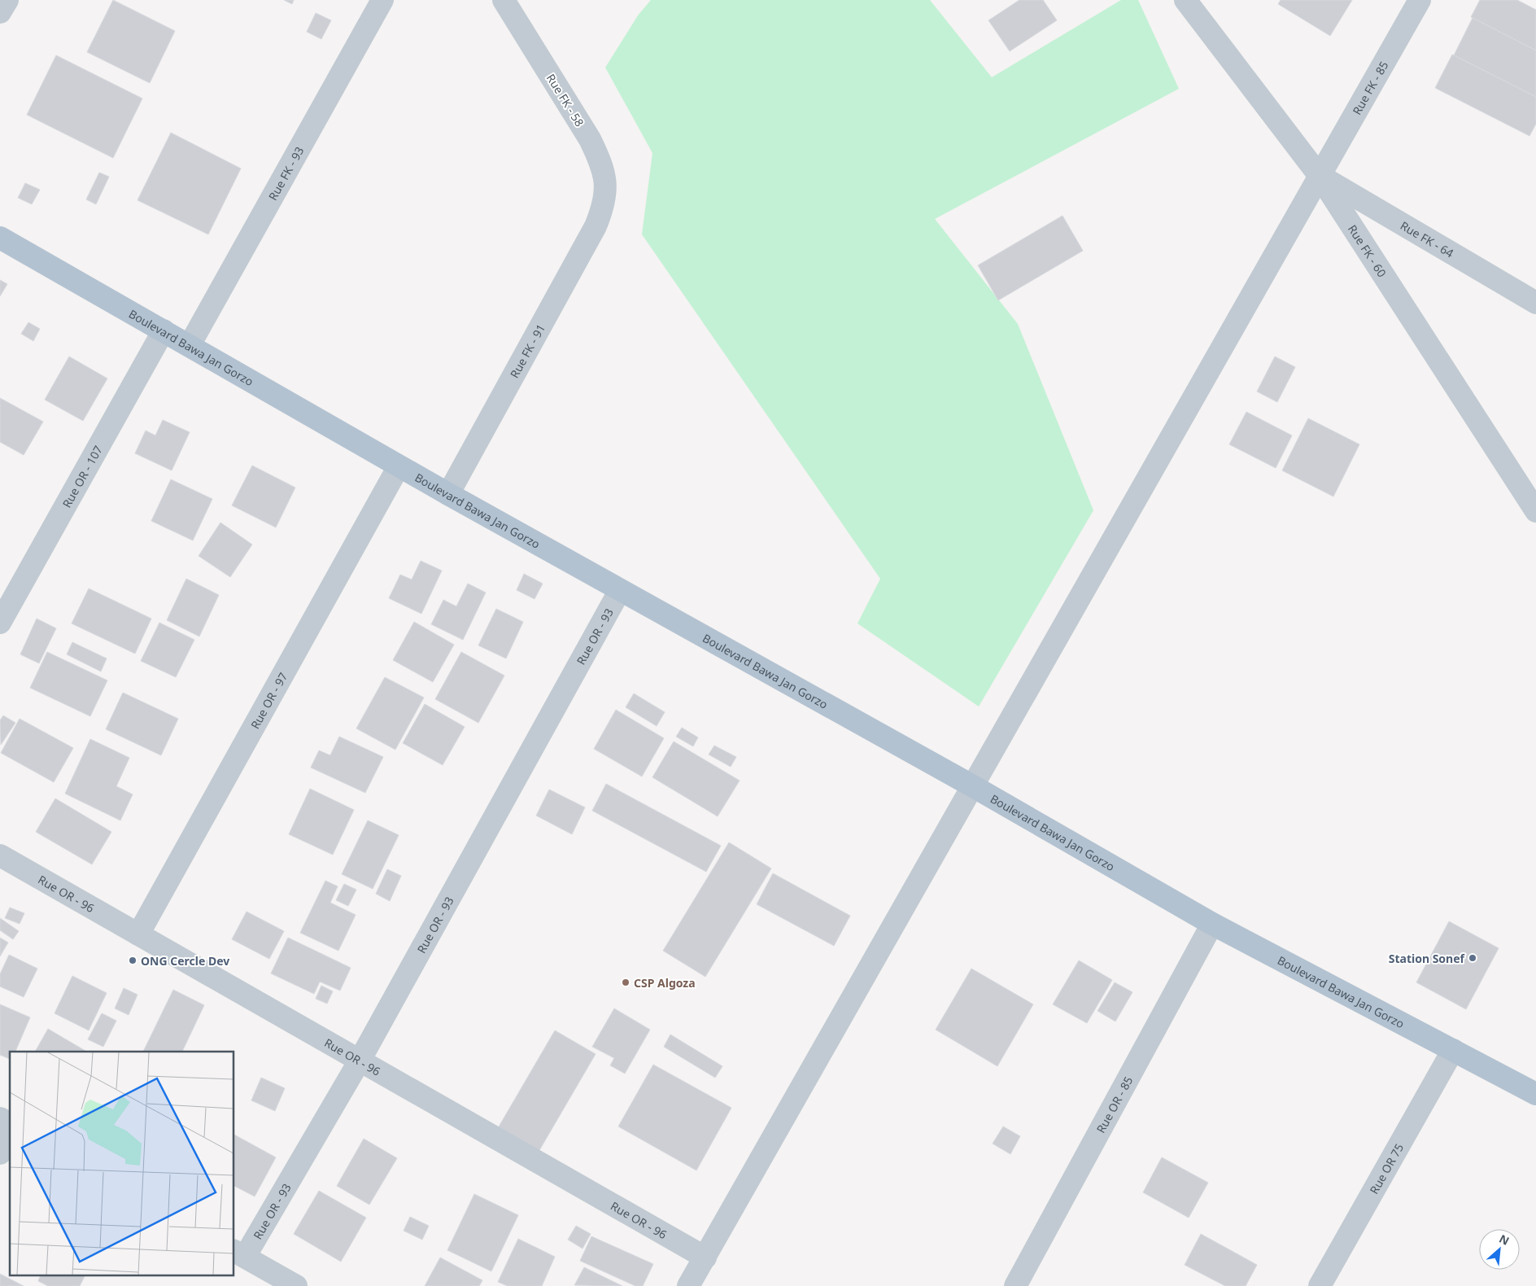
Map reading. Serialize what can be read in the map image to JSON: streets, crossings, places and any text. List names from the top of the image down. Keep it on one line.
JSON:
{"streets":{"main road":["Boulevard Bawa Jan Gorzo"],"street":["Rue FK - 85","Rue FK - 58","Rue FK - 93","Rue FK - 64","Rue FK - 60","Rue FK - 91","Rue OR - 107","Rue OR - 93","Rue OR - 97","Rue OR - 96","Rue OR - 85","Rue OR 75"]},"crossings":[["Rue FK - 85","Rue FK - 64"],["Rue FK - 85","Rue FK - 60"],["Rue FK - 85","Boulevard Bawa Jan Gorzo"],["Rue FK - 85","Rue OR - 96"],["Rue FK - 58","Rue FK - 91"],["Rue FK - 93","Boulevard Bawa Jan Gorzo"],["Rue FK - 64","Rue FK - 60"],["Boulevard Bawa Jan Gorzo","Rue FK - 91"],["Boulevard Bawa Jan Gorzo","Rue OR - 107"],["Boulevard Bawa Jan Gorzo","Rue OR - 93"],["Boulevard Bawa Jan Gorzo","Rue OR - 97"],["Boulevard Bawa Jan Gorzo","Rue OR - 85"],["Boulevard Bawa Jan Gorzo","Rue OR 75"],["Rue OR - 93","Rue OR - 96"],["Rue OR - 97","Rue OR - 96"]],"places":["Station Sonef","ONG Cercle Dev","CSP Algoza"],"north":"top right"}
